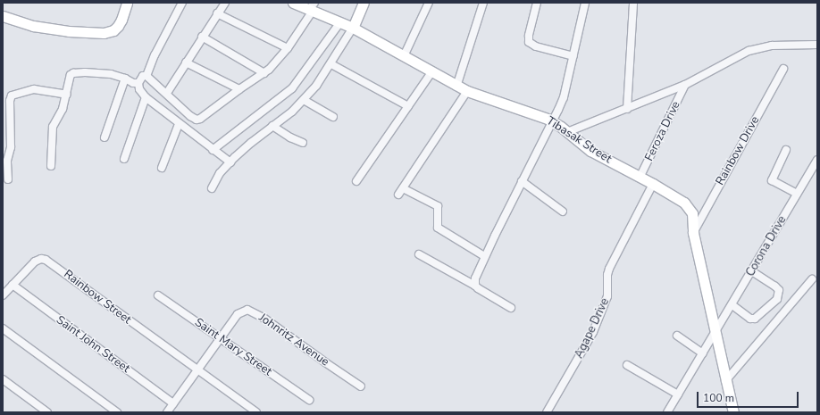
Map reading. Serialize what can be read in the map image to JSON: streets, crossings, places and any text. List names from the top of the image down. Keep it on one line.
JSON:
{"streets":{"street":["Feroza Drive","Tibasak Street","Rainbow Drive","Corona Drive","Rainbow Street","Agape Drive","Johnritz Avenue","Saint John Street","Saint Mary Street"]},"crossings":[["Feroza Drive","Tibasak Street"],["Tibasak Street","Rainbow Drive"],["Tibasak Street","Corona Drive"],["Tibasak Street","Agape Drive"],["Rainbow Street","Johnritz Avenue"],["Rainbow Street","Saint John Street"],["Johnritz Avenue","Saint John Street"],["Johnritz Avenue","Saint Mary Street"]],"scale_bar":"100 m"}
